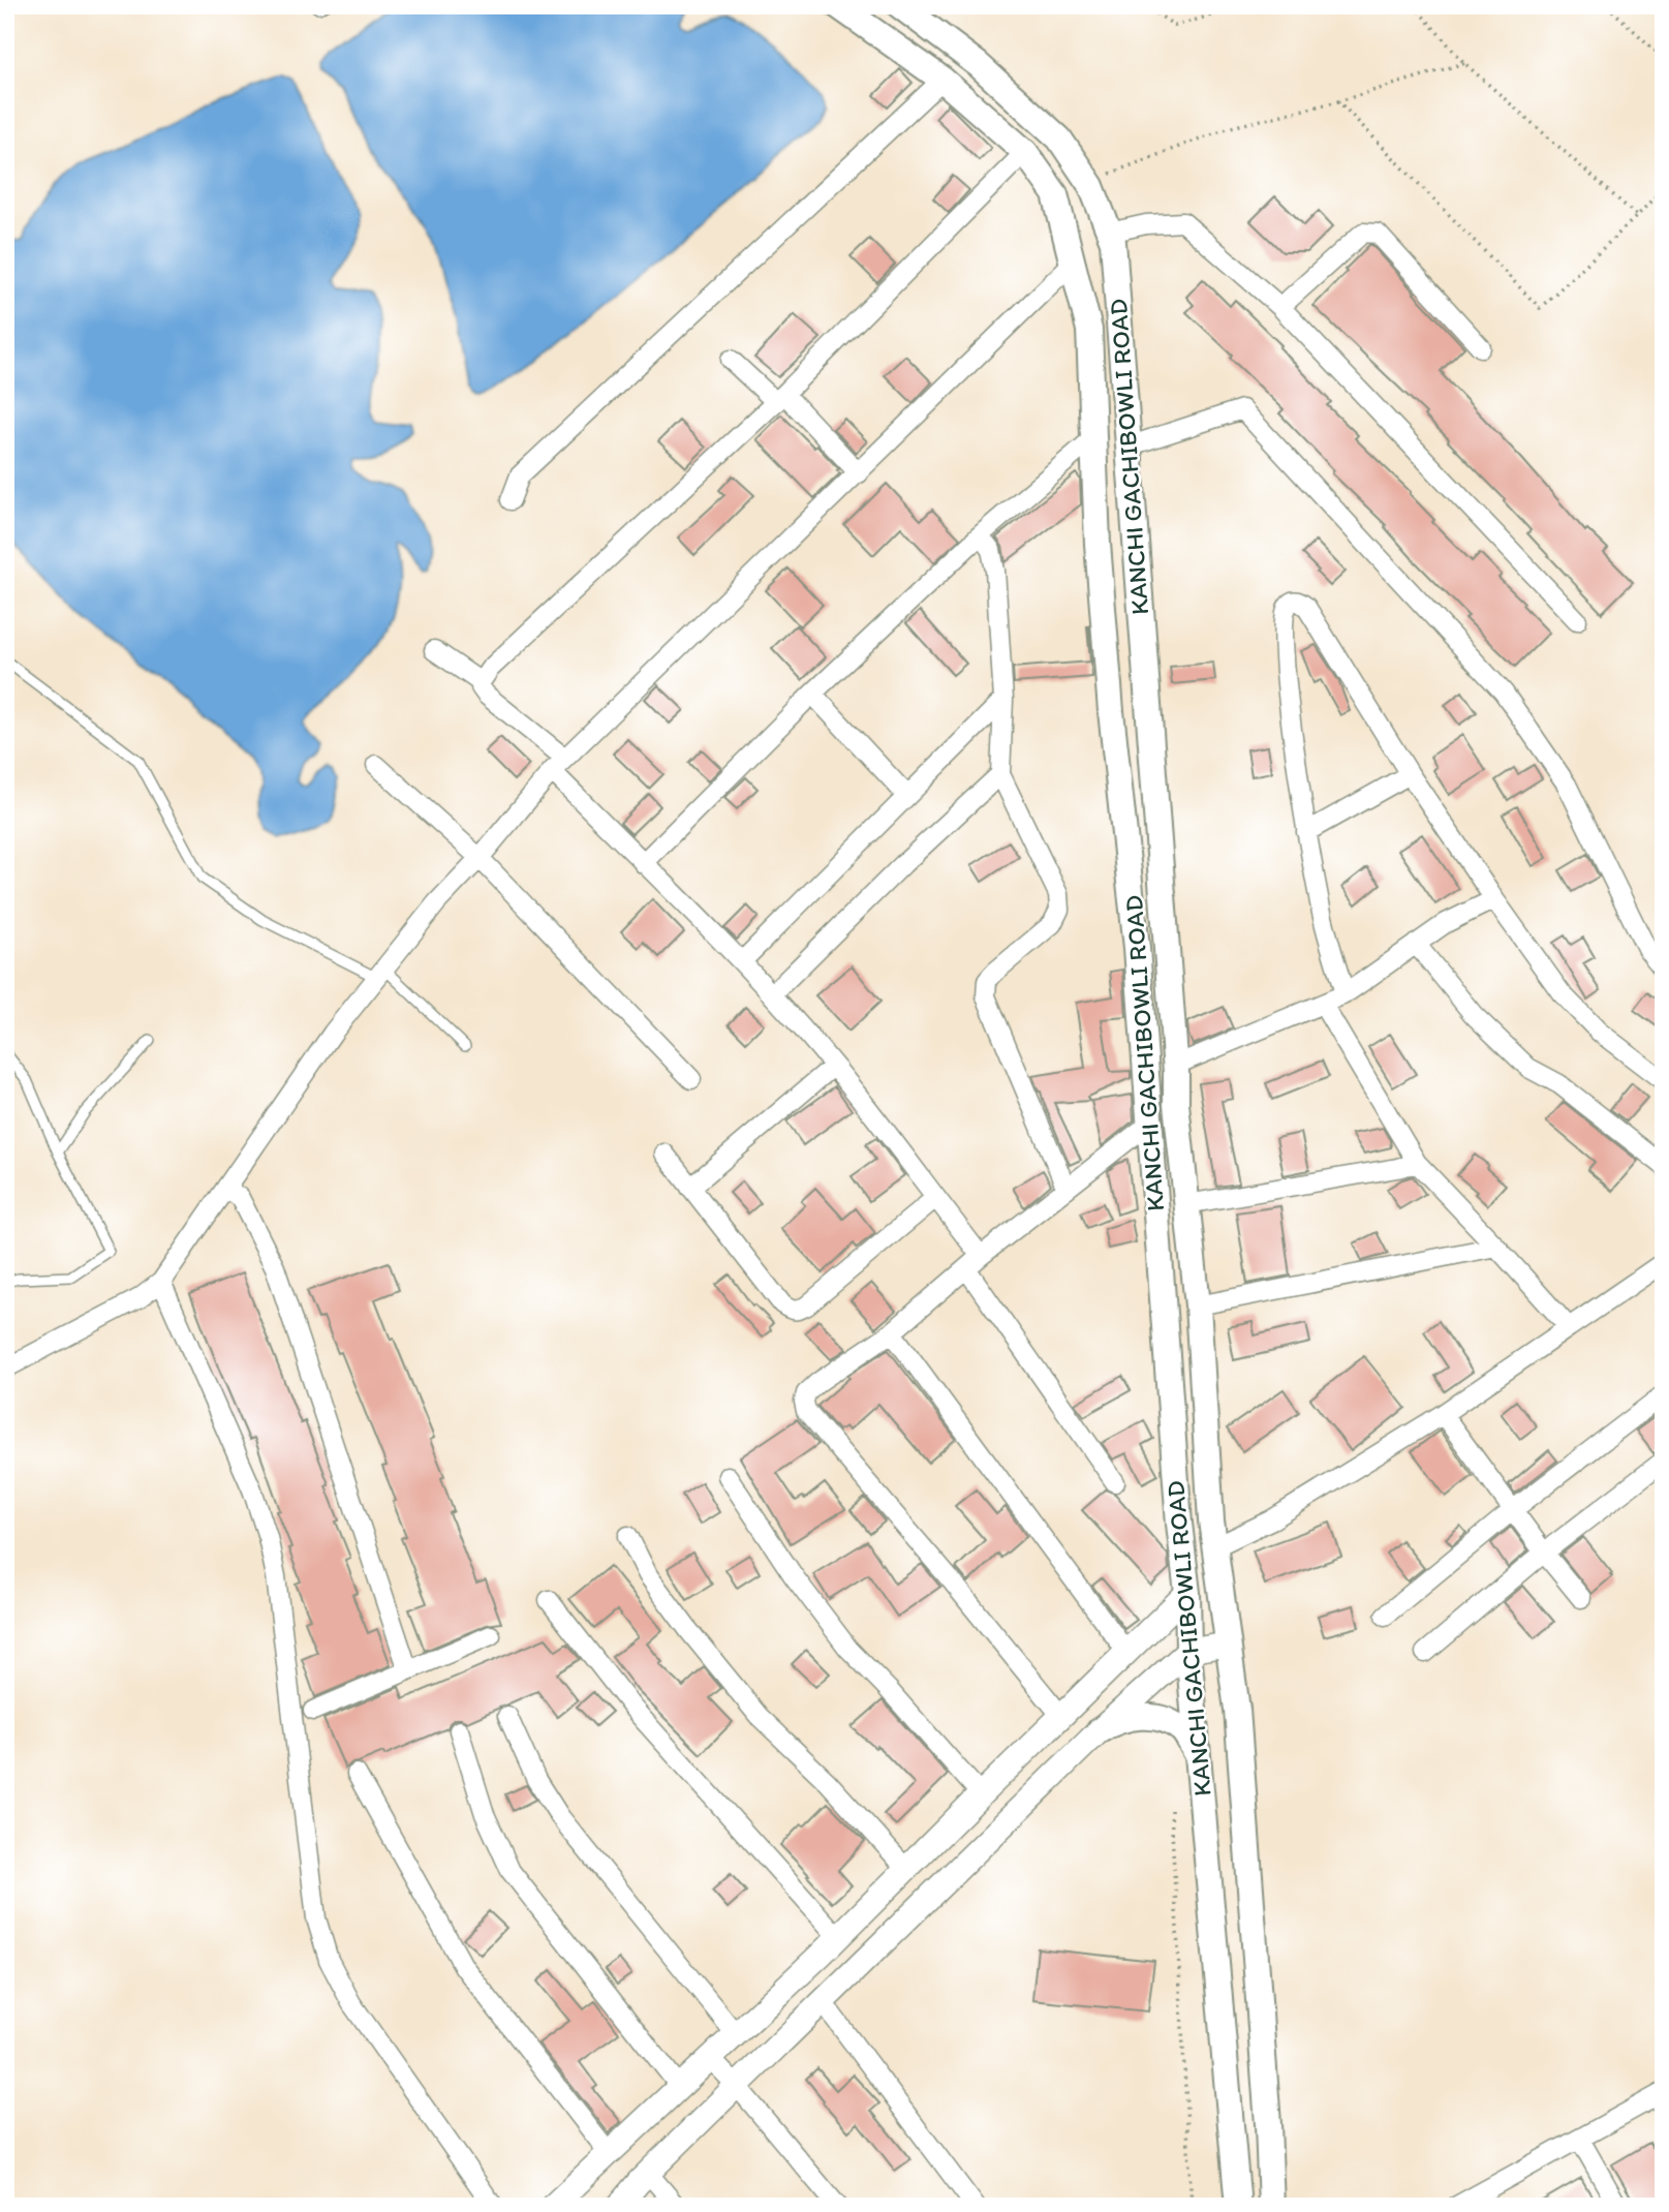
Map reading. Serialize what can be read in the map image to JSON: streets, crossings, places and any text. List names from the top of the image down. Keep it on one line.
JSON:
{"streets":{"main road":["KANCHI GACHIBOWLI ROAD"]}}
